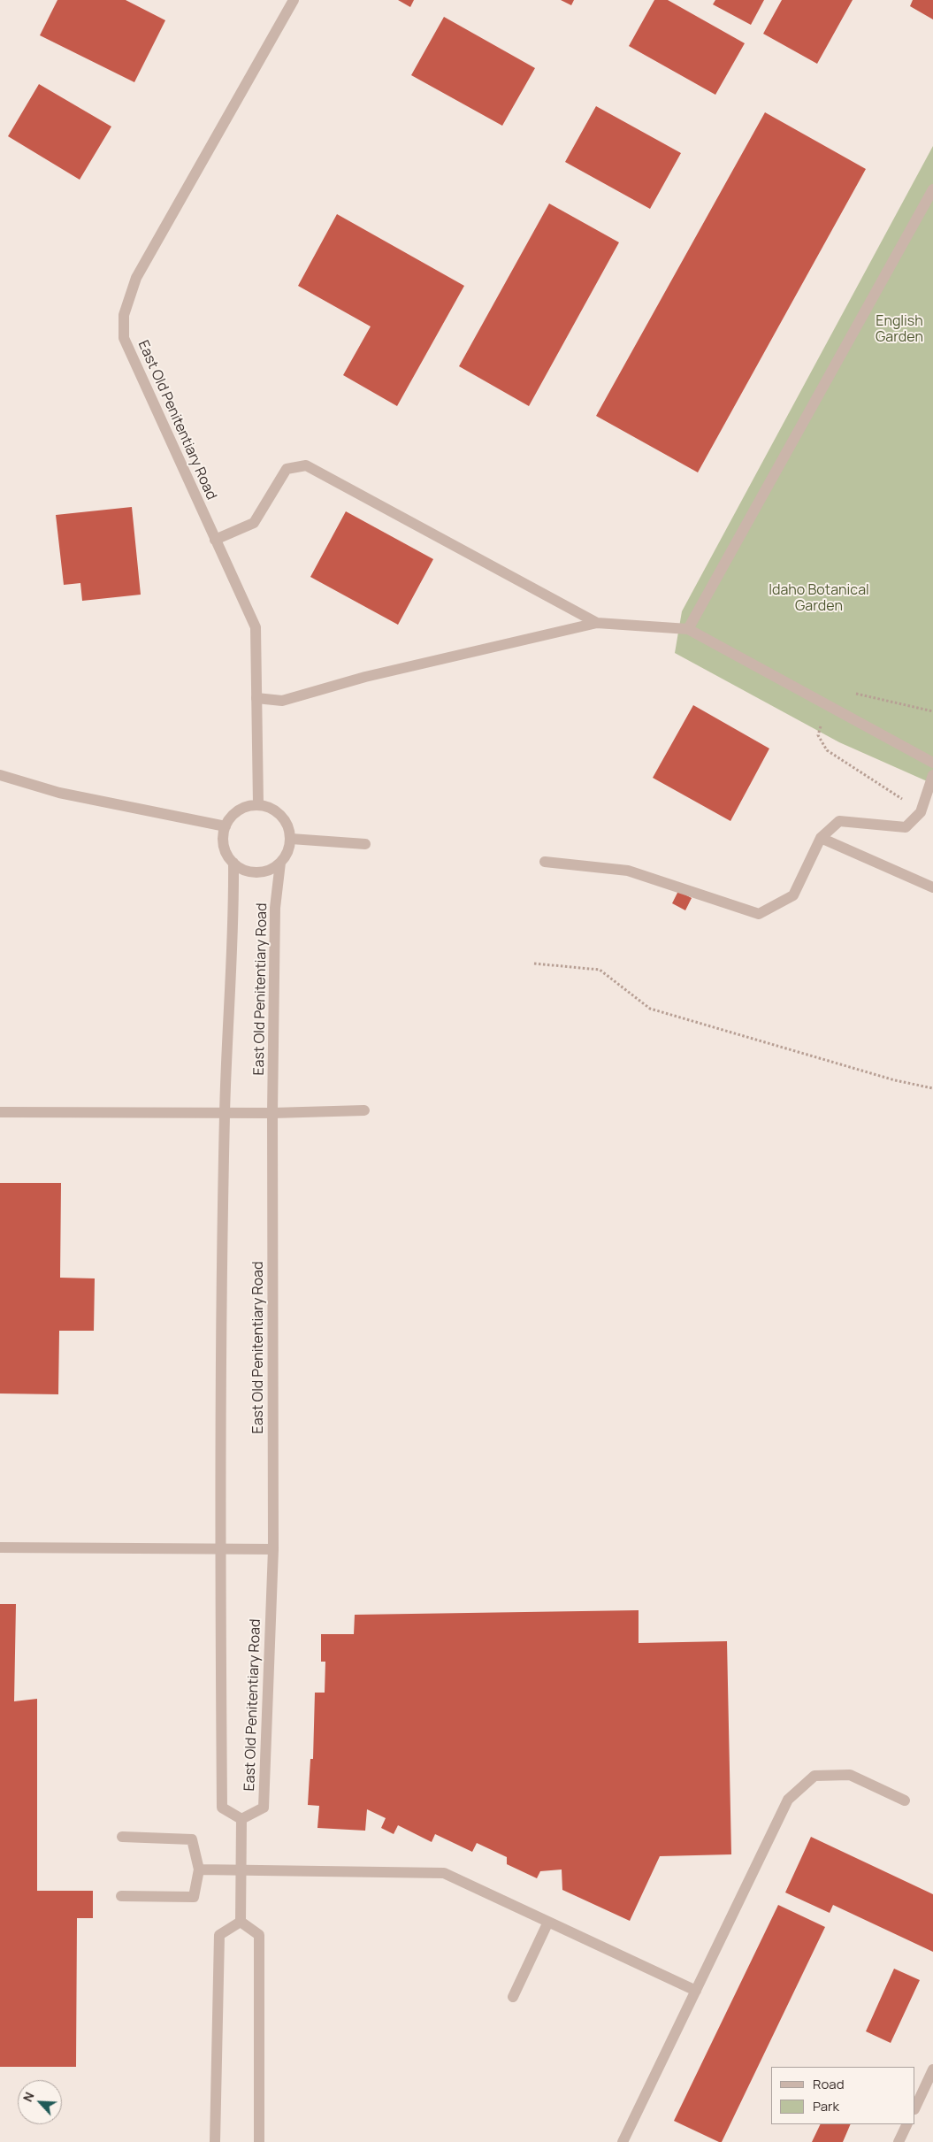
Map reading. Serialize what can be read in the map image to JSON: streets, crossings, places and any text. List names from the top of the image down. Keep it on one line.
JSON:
{"streets":{"street":["East Old Penitentiary Road"]},"parks":["English Garden","Idaho Botanical Garden"],"legend":["Road","Park"],"north":"top left"}
